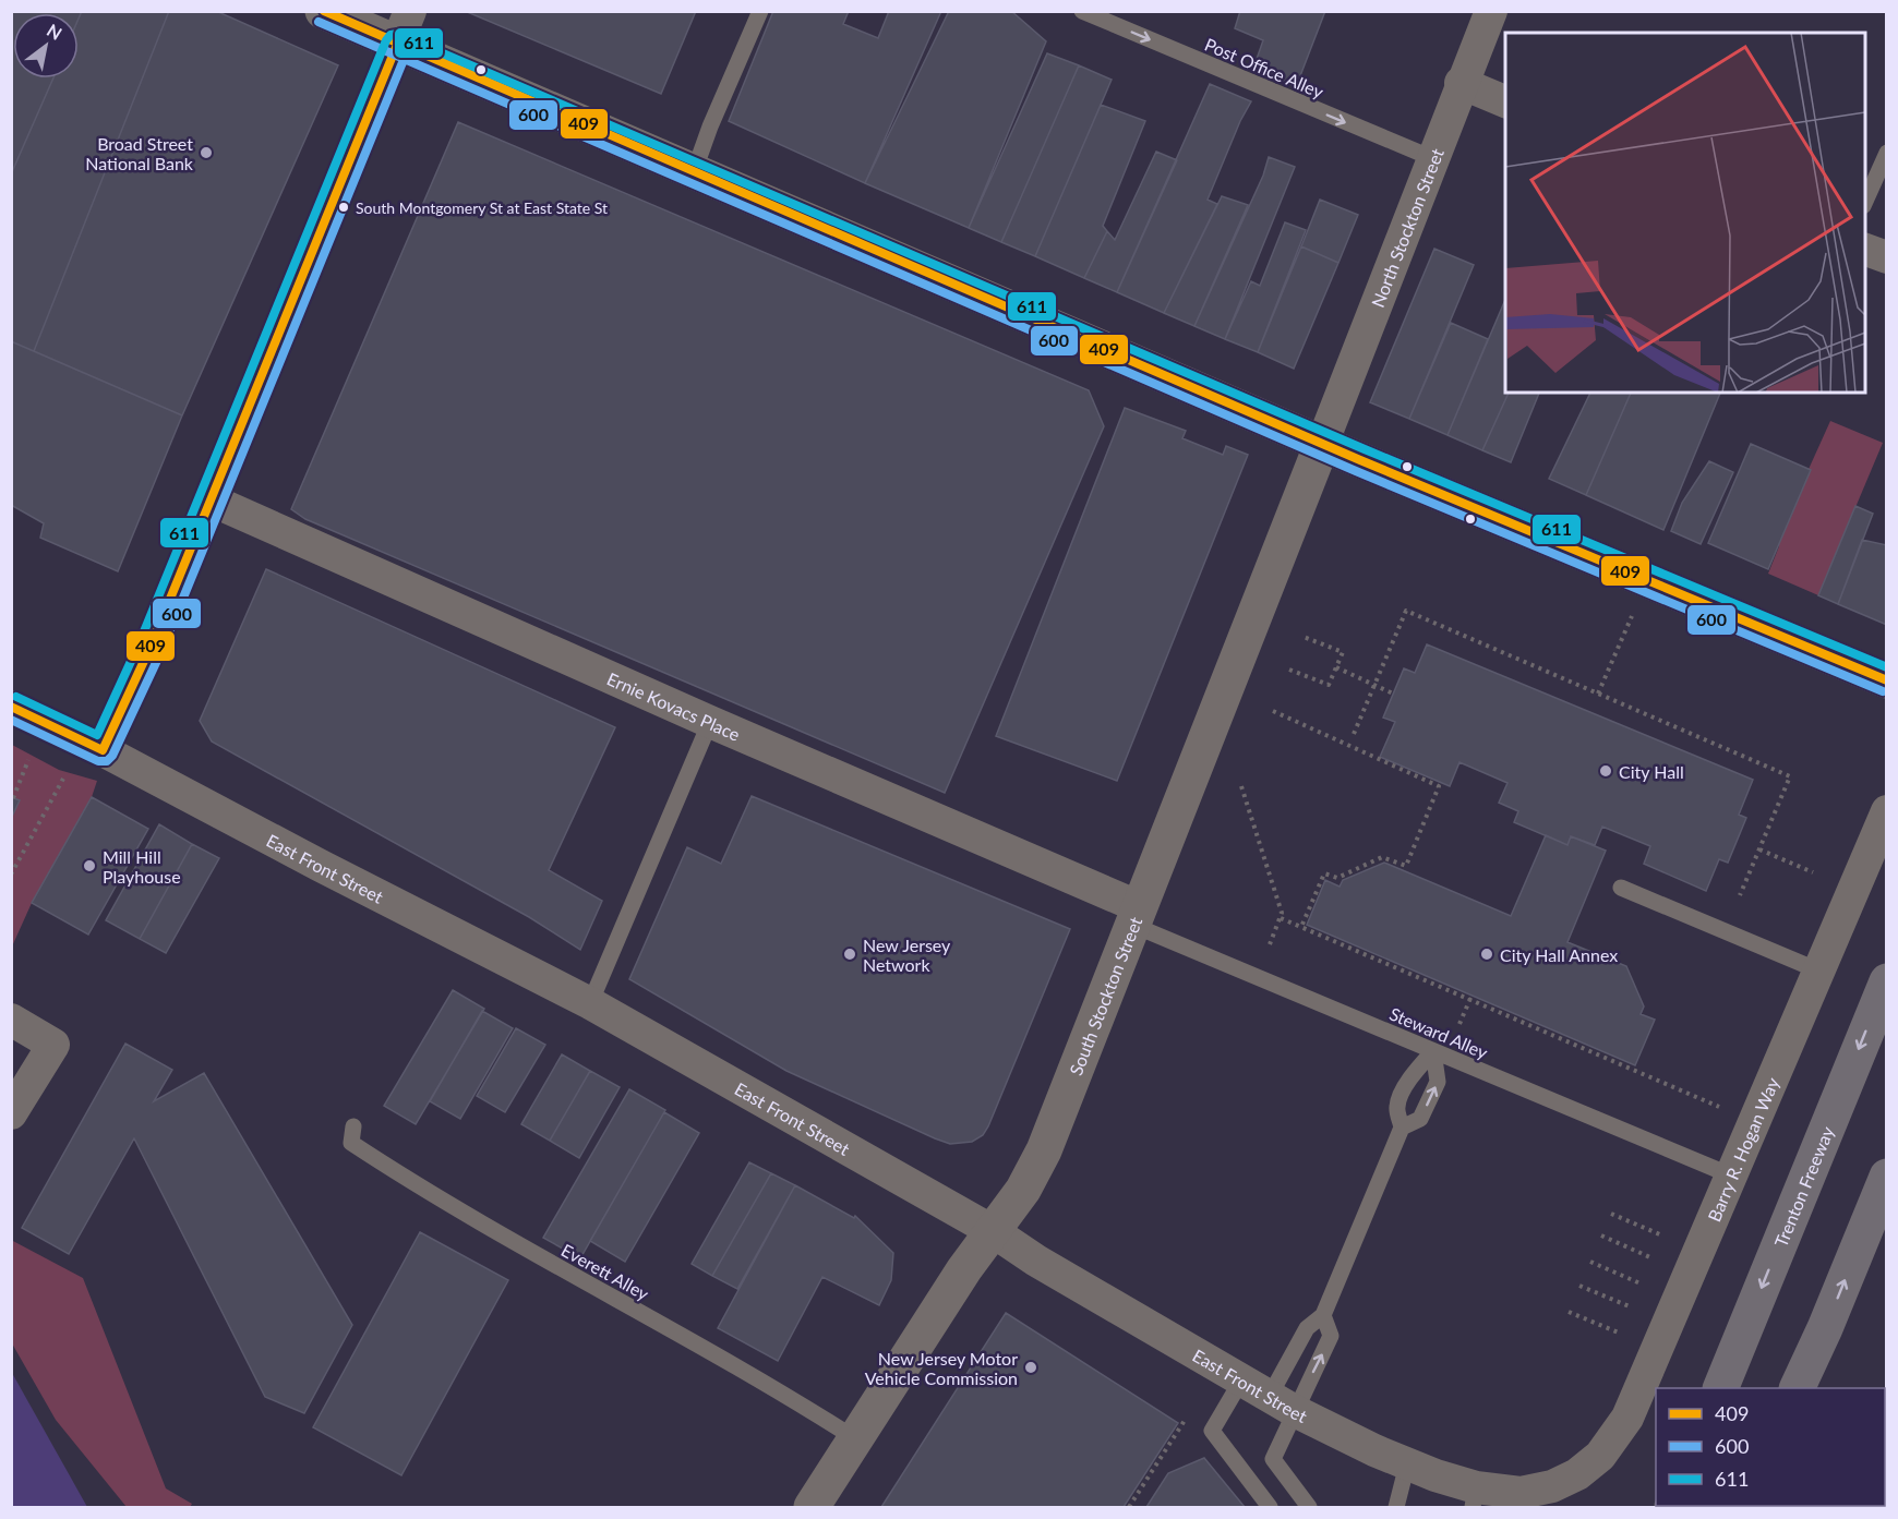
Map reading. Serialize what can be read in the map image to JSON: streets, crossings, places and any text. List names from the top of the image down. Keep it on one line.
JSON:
{"streets":{"highway":["Trenton Freeway"],"street":["North Stockton Street","Ernie Kovacs Place","East Front Street","South Stockton Street","Barry R. Hogan Way"],"lane":["Post Office Alley","Steward Alley","Everett Alley"]},"crossings":[["Post Office Alley","North Stockton Street"],["North Stockton Street","South Stockton Street"],["Ernie Kovacs Place","South Stockton Street"],["Ernie Kovacs Place","Steward Alley"],["East Front Street","South Stockton Street"],["East Front Street","Barry R. Hogan Way"],["South Stockton Street","Steward Alley"],["South Stockton Street","Everett Alley"],["Steward Alley","Barry R. Hogan Way"]],"one_way":["Post Office Alley"],"places":["Broad Street National Bank","South Montgomery St at East State St","City Hall","Mill Hill Playhouse","New Jersey Network","City Hall Annex","New Jersey Motor Vehicle Commission"],"lines":["transit line 409","transit line 600","transit line 611"],"legend":["409","600","611"],"north":"top right"}
